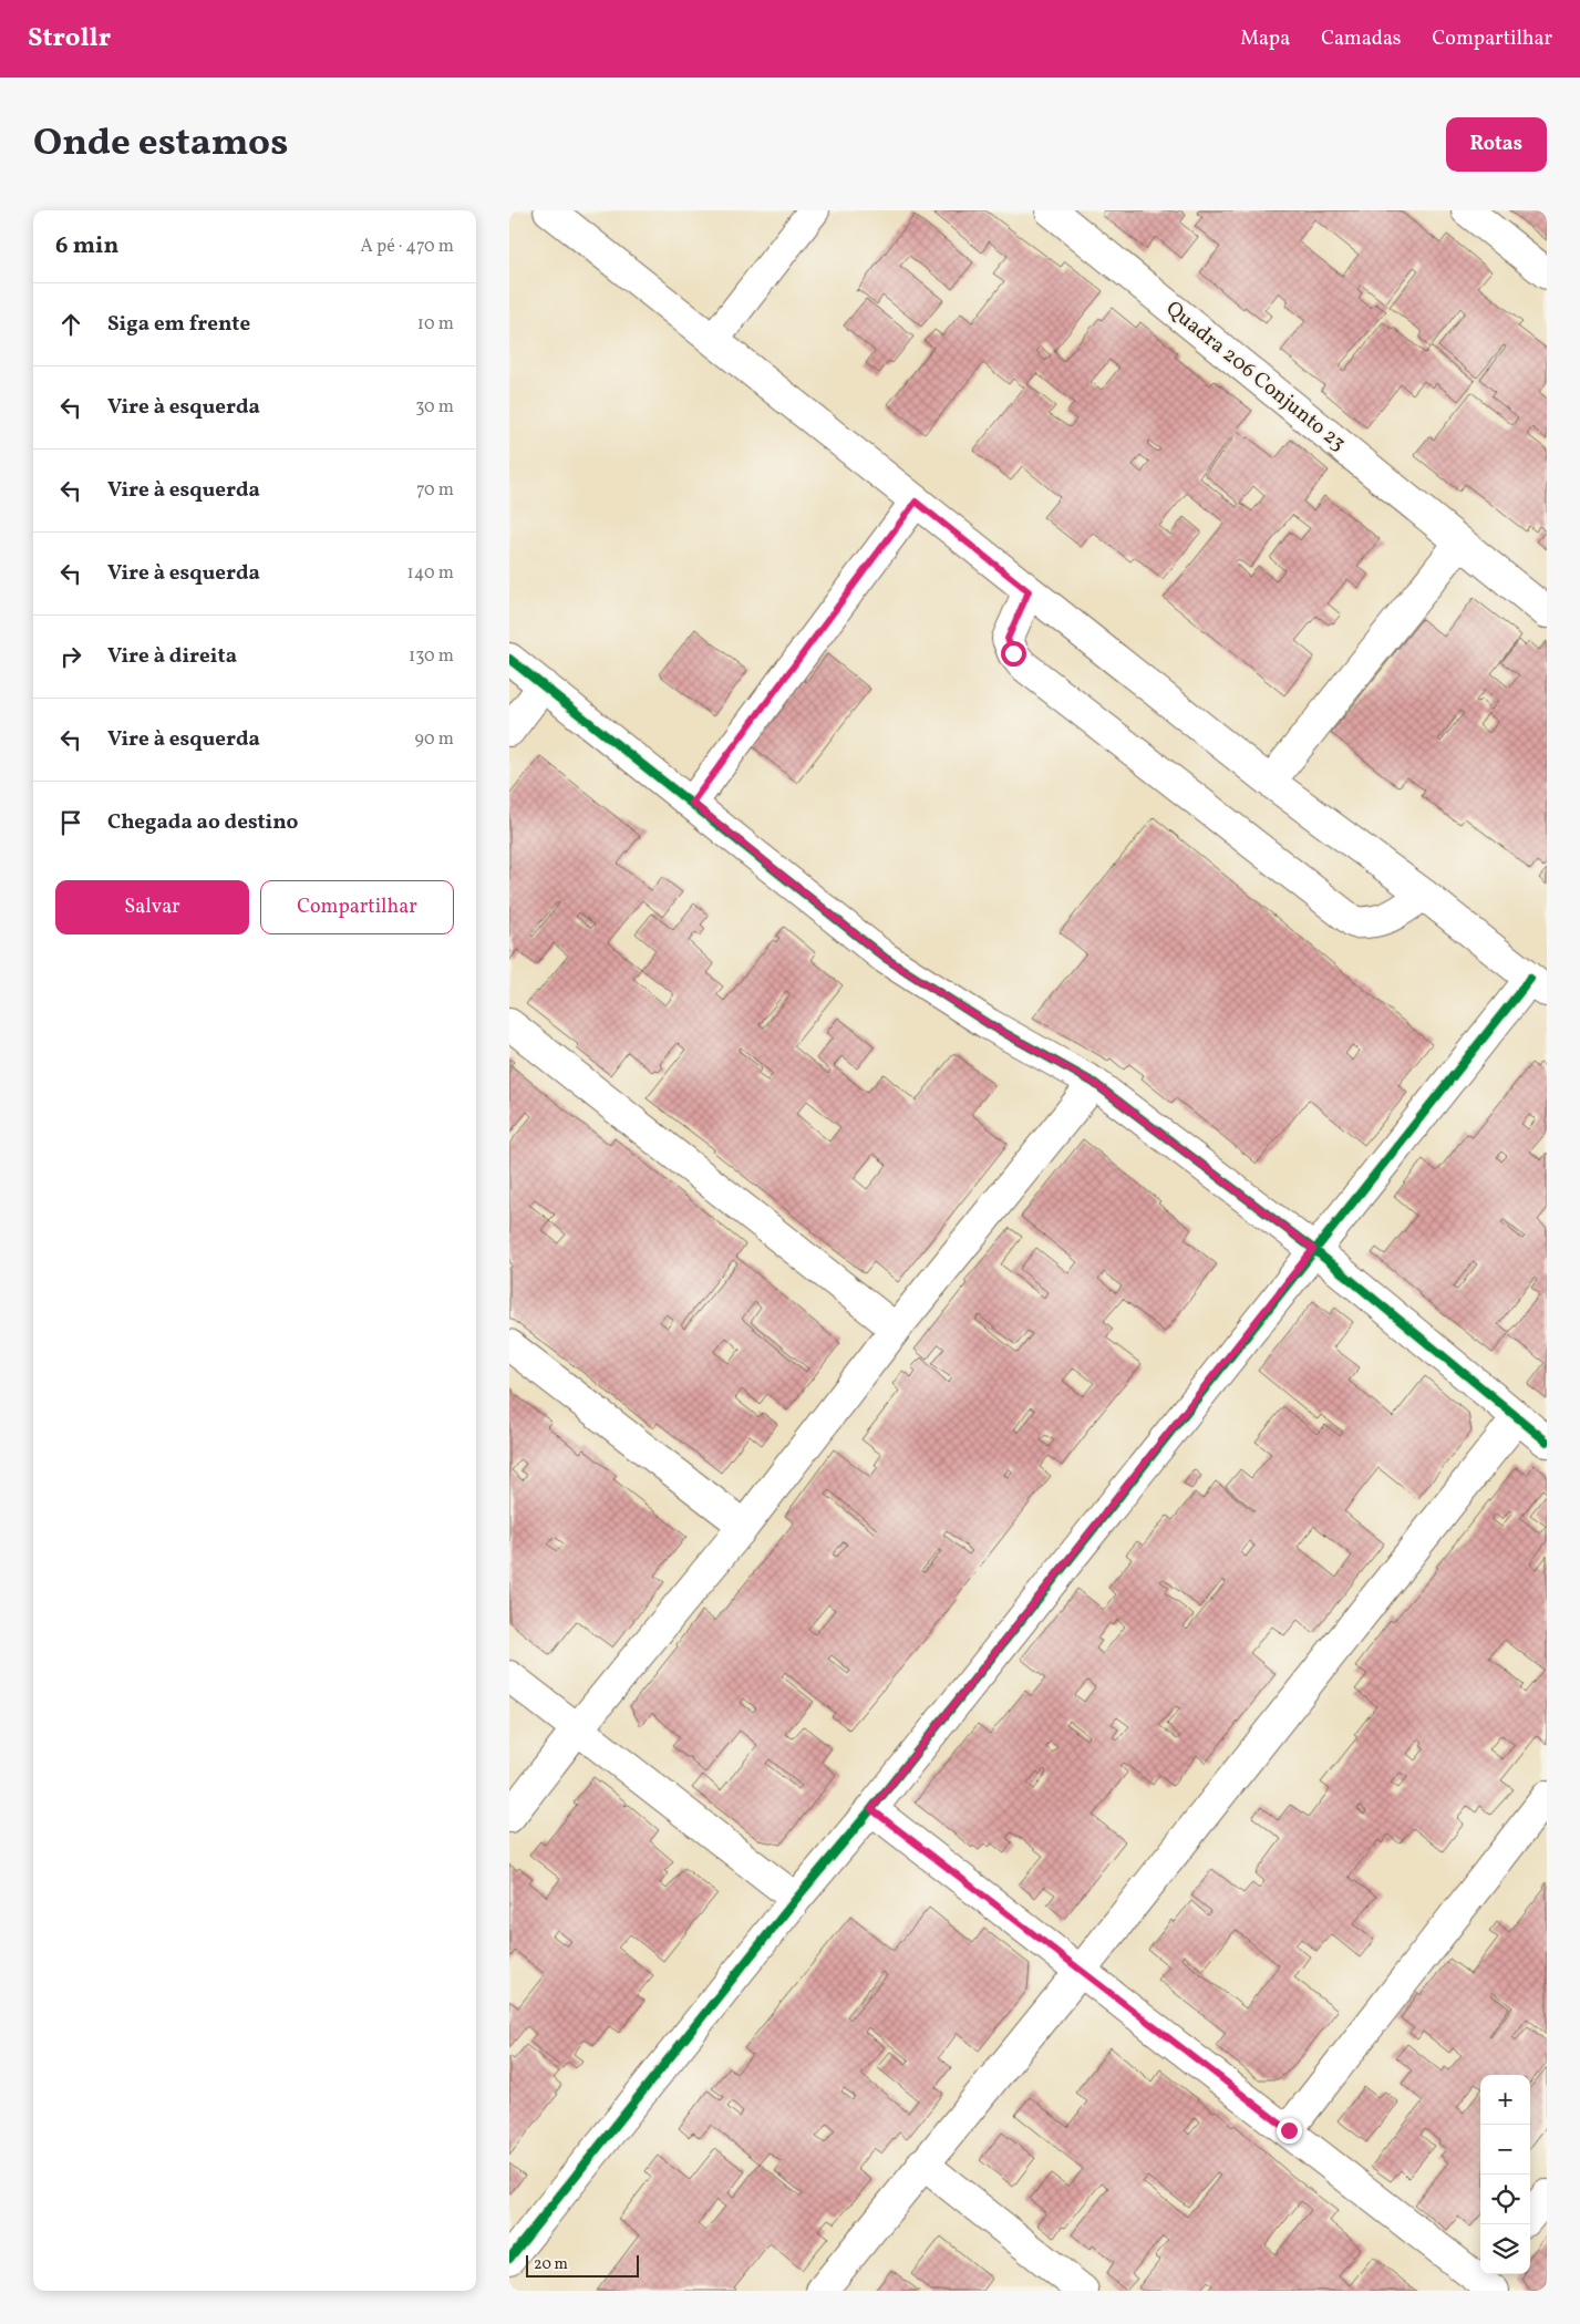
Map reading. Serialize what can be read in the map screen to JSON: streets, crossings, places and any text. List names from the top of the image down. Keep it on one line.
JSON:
{"streets":{"street":["Quadra 206 Conjunto 23"]},"scale_bar":"20 m","page":{"header":"Strollr","nav":["Mapa","Camadas","Compartilhar"],"title":"Onde estamos","buttons":["Rotas",["Salvar","Compartilhar"]],"heading":["6 min","A pé · 470 m"],"list":[["Siga em frente","10 m"],["Vire à esquerda","30 m"],["Vire à esquerda","70 m"],["Vire à esquerda","140 m"],["Vire à direita","130 m"],["Vire à esquerda","90 m"],"Chegada ao destino"],"map_buttons":["+","−"],"scale":"20 m"}}
